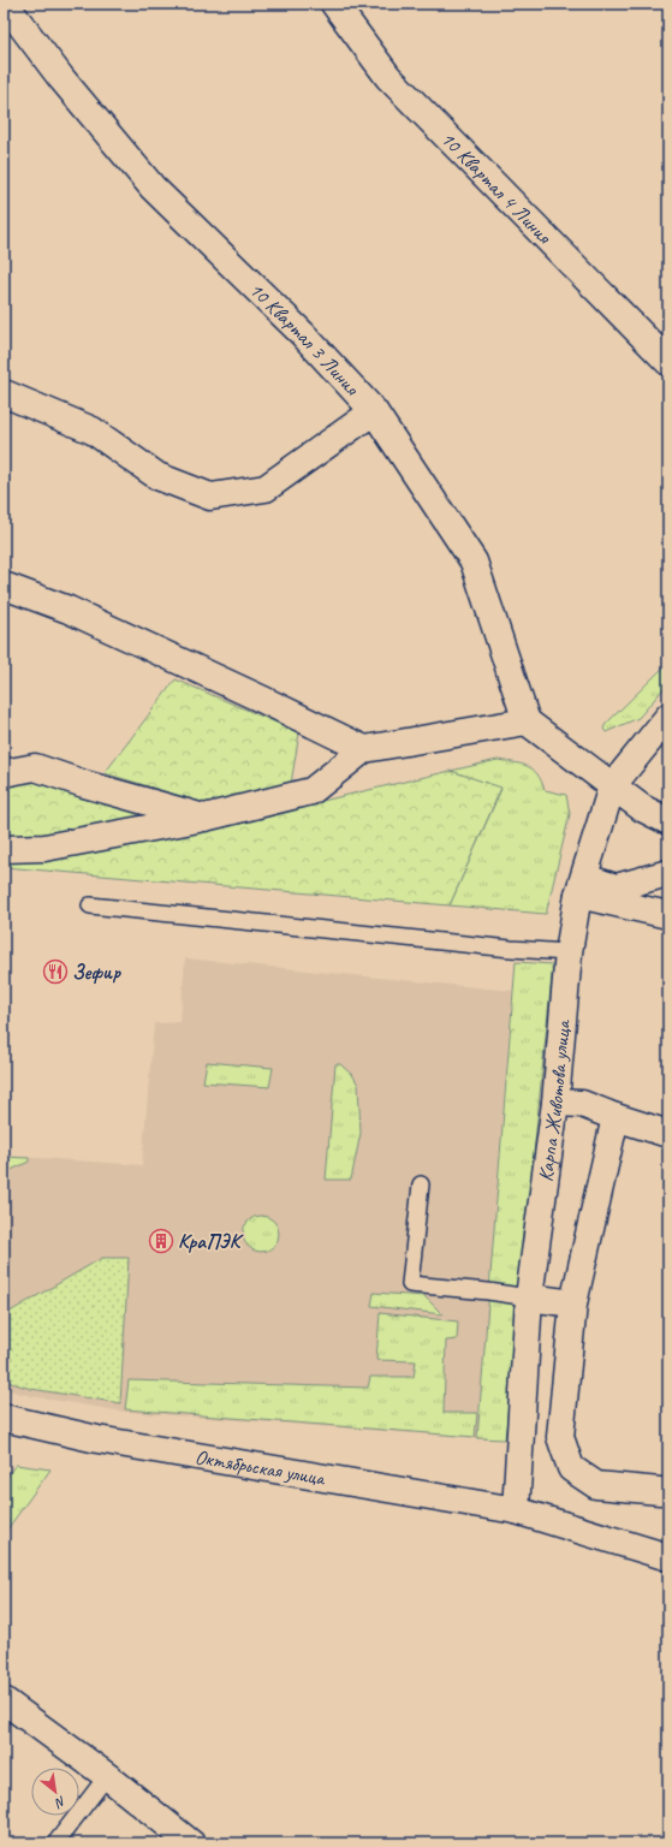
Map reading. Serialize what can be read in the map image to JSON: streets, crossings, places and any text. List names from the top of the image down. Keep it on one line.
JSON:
{"streets":{"main road":["10 Квартал 4 Линия","10 Квартал 3 Линия","Карпа Животова улица","Октябрьская улица"]},"crossings":[["Карпа Животова улица","Октябрьская улица"]],"places":{"restaurant":["Зефир"],"building":["КраПЭК"]},"north":"bottom right"}
